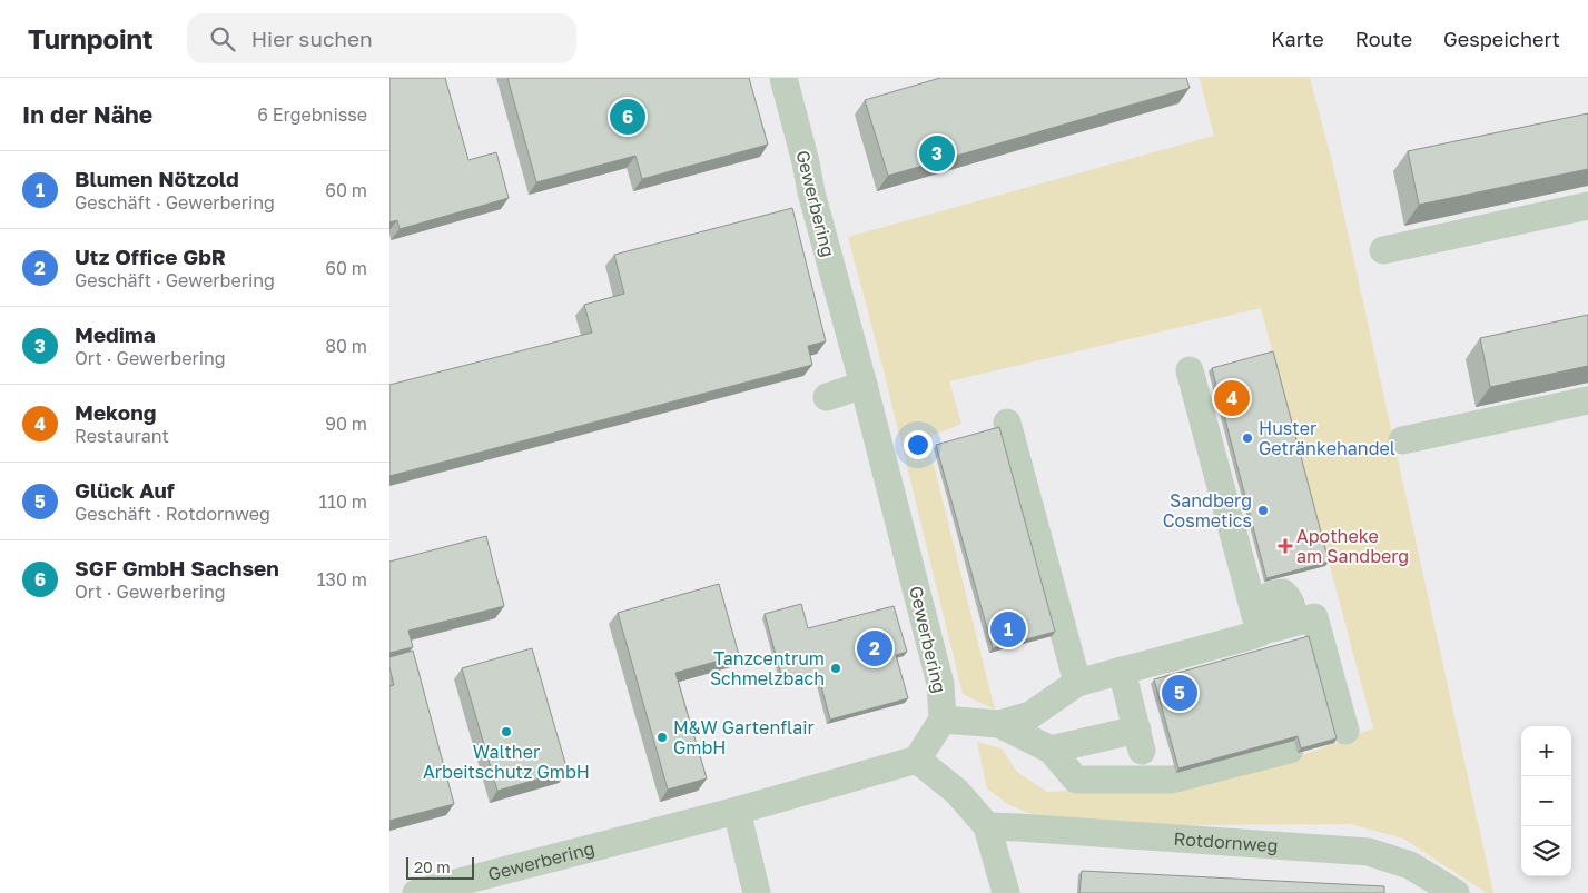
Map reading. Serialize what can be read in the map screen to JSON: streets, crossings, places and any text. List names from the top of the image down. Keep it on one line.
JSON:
{"streets":{"street":["Gewerbering","Rotdornweg"]},"places":{"other":["Huster Getränkehandel","Sandberg Cosmetics","Tanzcentrum Schmelzbach","Walther Arbeitschutz GmbH","M&W Gartenflair GmbH"],"health":["Apotheke am Sandberg"]},"scale_bar":"20 m","page":{"header":"Turnpoint","search":"Hier suchen","nav":["Karte","Route","Gespeichert"],"heading":["In der Nähe","6 Ergebnisse"],"pins":["6","3","4","1","2","5"],"list":[{"mark":"1","name":"Blumen Nötzold","note":"Geschäft · Gewerbering","value":"60 m"},{"mark":"2","name":"Utz Office GbR","note":"Geschäft · Gewerbering","value":"60 m"},{"mark":"3","name":"Medima","note":"Ort · Gewerbering","value":"80 m"},{"mark":"4","name":"Mekong","note":"Restaurant","value":"90 m"},{"mark":"5","name":"Glück Auf","note":"Geschäft · Rotdornweg","value":"110 m"},{"mark":"6","name":"SGF GmbH Sachsen","note":"Ort · Gewerbering","value":"130 m"}],"map_buttons":["+","−"],"scale":"20 m"}}
